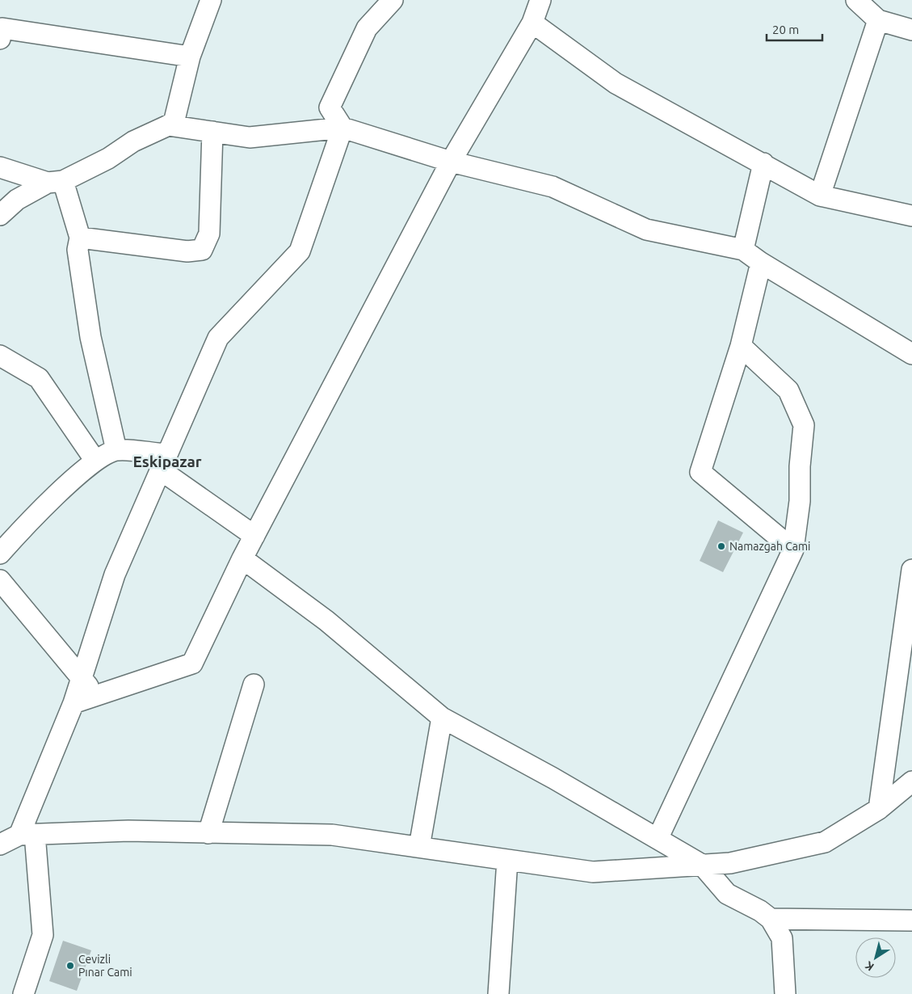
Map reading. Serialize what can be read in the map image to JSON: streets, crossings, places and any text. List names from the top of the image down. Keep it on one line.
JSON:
{"districts":["Eskipazar"],"places":["Namazgah Cami","Cevizli Pınar Cami"],"scale_bar":"20 m","north":"bottom left"}
